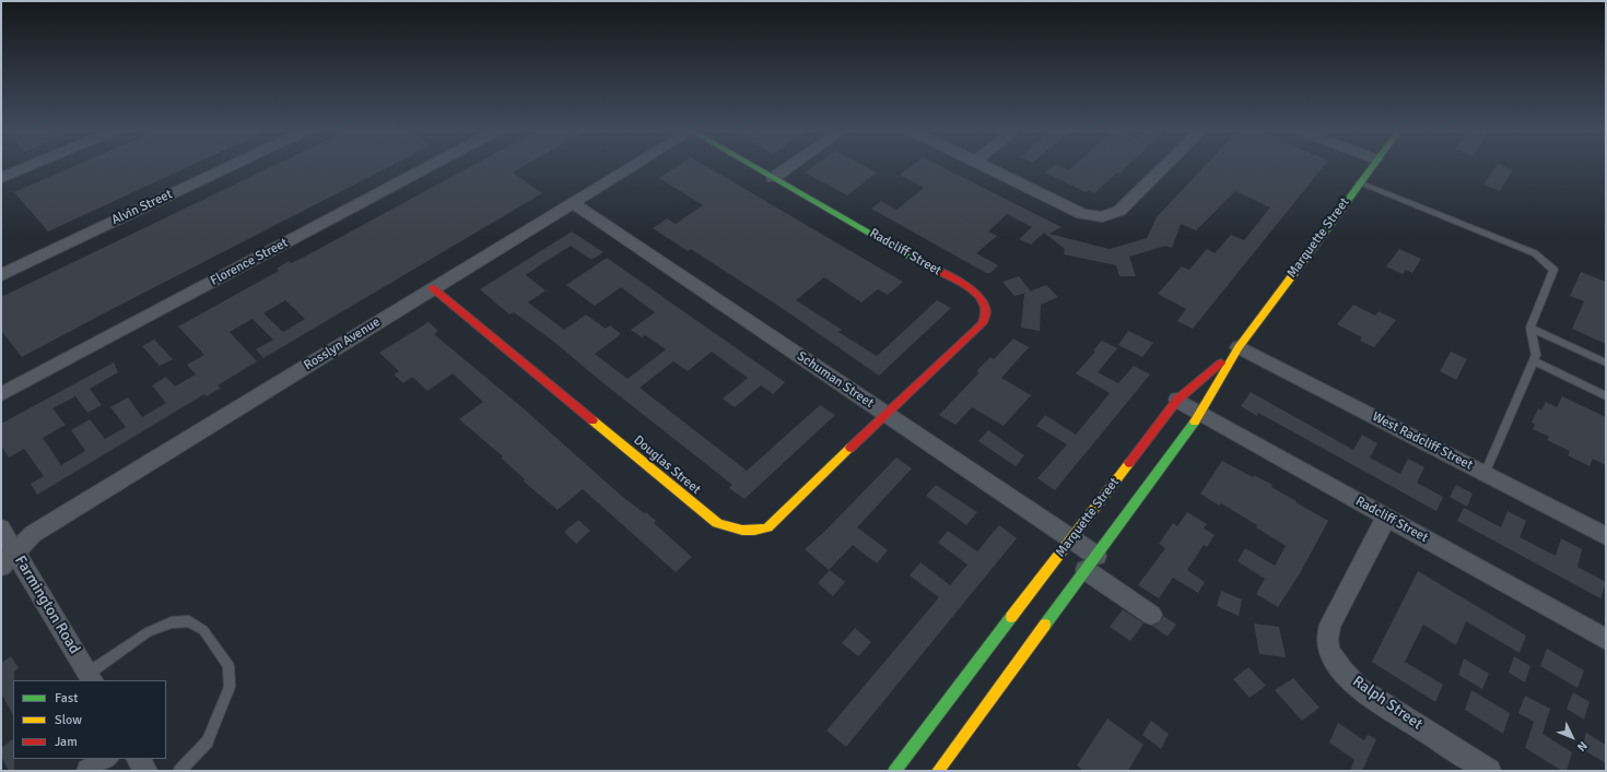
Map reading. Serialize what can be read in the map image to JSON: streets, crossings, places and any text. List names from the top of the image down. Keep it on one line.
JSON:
{"streets":{"street":["Alvin Street","Marquette Street","Radcliff Street","Florence Street","Rosslyn Avenue","Schuman Street","West Radcliff Street","Douglas Street","Farmington Road","Ralph Street"]},"crossings":[["Marquette Street","Radcliff Street"],["Marquette Street","Schuman Street"],["Marquette Street","West Radcliff Street"],["Radcliff Street","Schuman Street"],["Radcliff Street","Douglas Street"],["Radcliff Street","Ralph Street"],["Rosslyn Avenue","Schuman Street"],["Rosslyn Avenue","Douglas Street"],["Rosslyn Avenue","Farmington Road"],["Schuman Street","Douglas Street"]],"legend":["Fast","Slow","Jam"],"north":"bottom right"}
